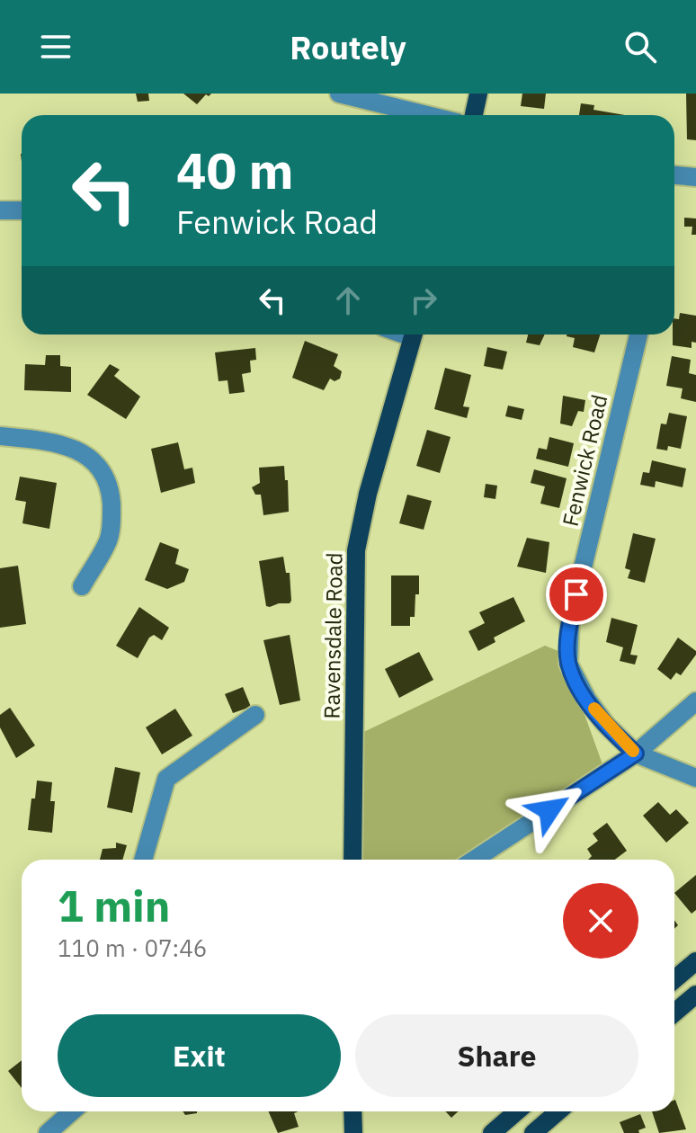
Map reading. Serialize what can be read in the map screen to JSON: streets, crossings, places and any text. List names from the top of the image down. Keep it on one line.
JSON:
{"streets":{"main road":["Ravensdale Road"],"street":["Fenwick Road"]},"page":{"header":"Routely","turn":["40 m","Fenwick Road"],"heading":["1 min","110 m · 07:46"],"buttons":["Exit","Share"]}}
